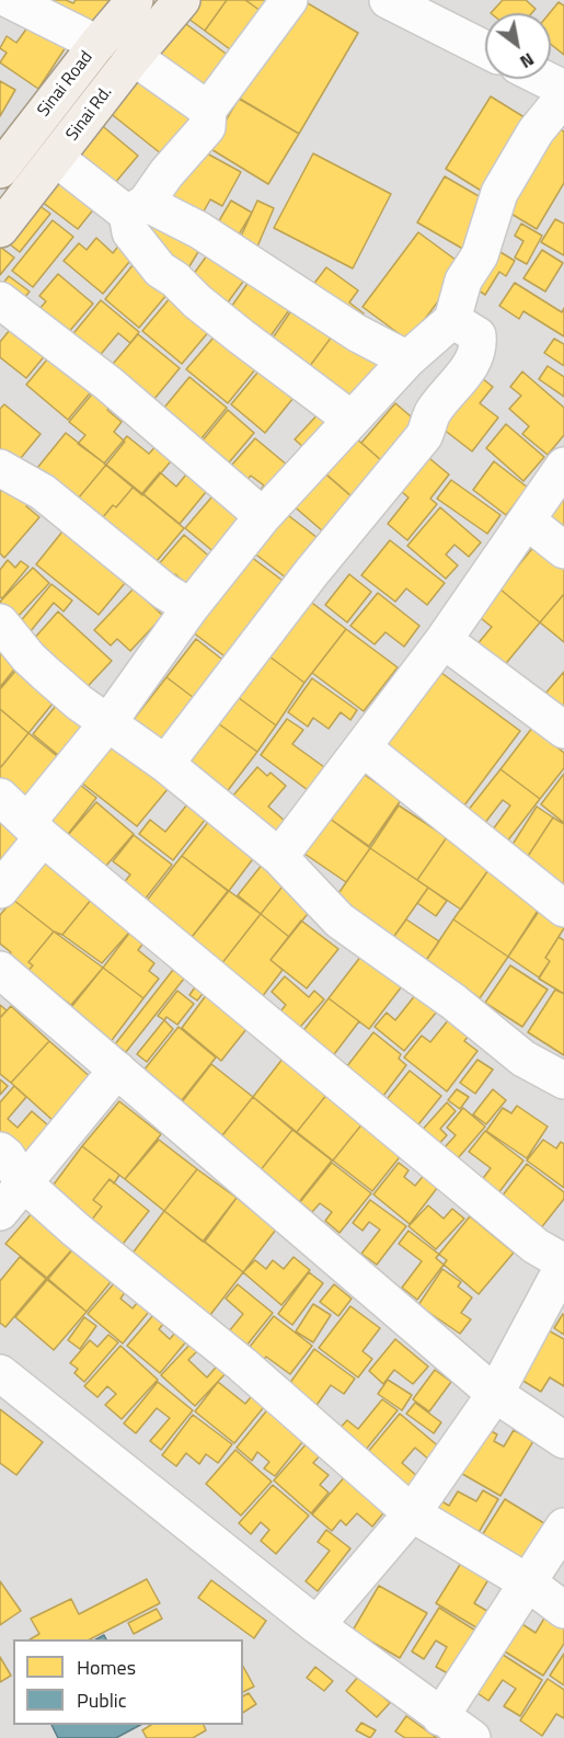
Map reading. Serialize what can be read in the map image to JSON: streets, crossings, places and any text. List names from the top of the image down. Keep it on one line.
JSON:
{"streets":{"main road":["Sinai Road","Sinai Rd."]},"legend":["Homes","Public"],"north":"bottom right"}
